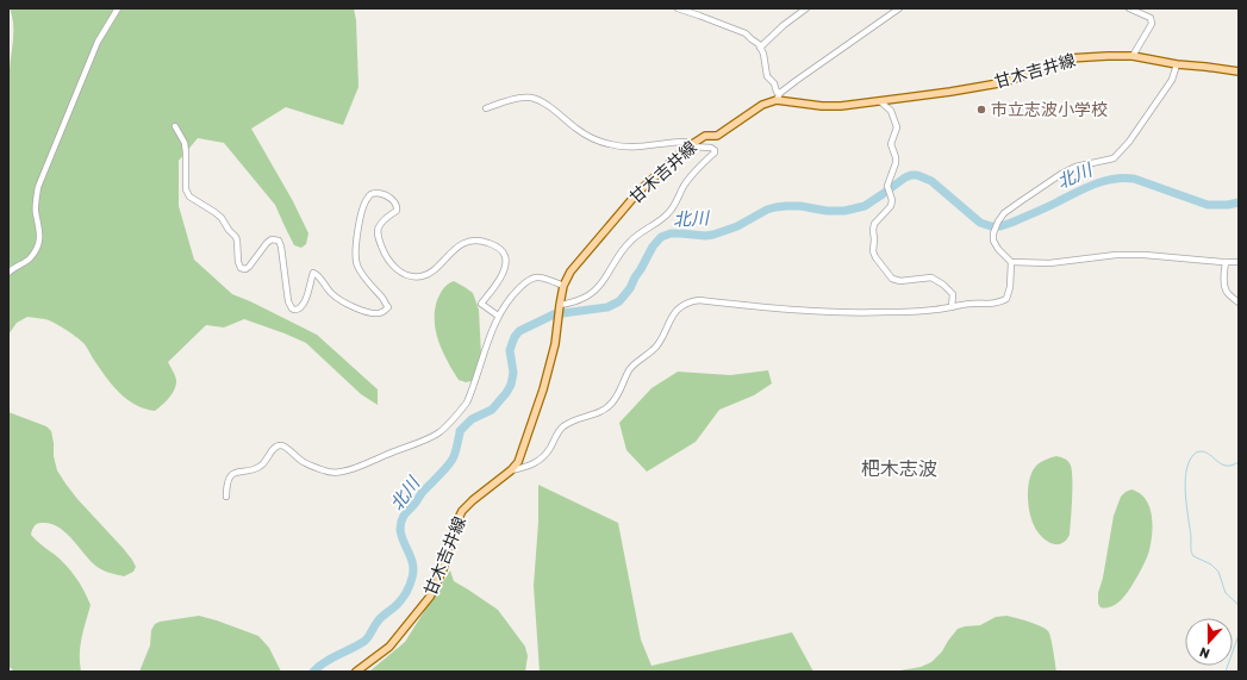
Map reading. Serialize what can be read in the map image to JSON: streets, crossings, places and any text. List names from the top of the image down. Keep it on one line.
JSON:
{"streets":{"main road":["甘木吉井線"]},"districts":["杷木志波"],"water":["北川"],"places":["市立志波小学校"],"north":"bottom"}
